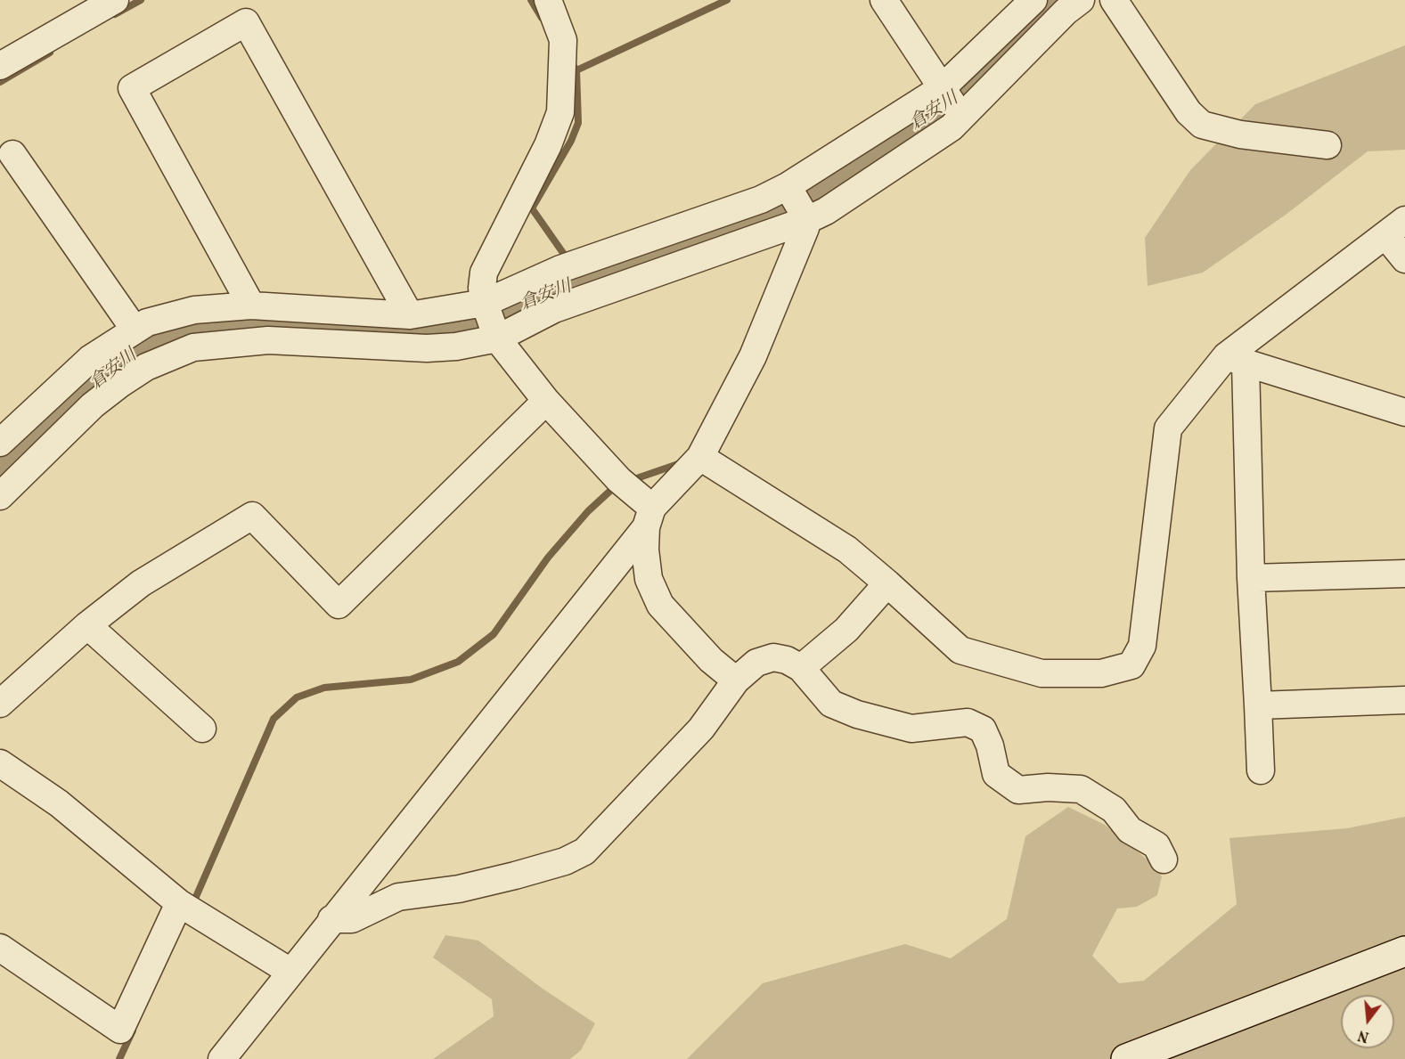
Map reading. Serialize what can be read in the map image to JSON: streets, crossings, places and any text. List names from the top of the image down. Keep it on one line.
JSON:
{"water":["倉安川"],"north":"bottom"}
